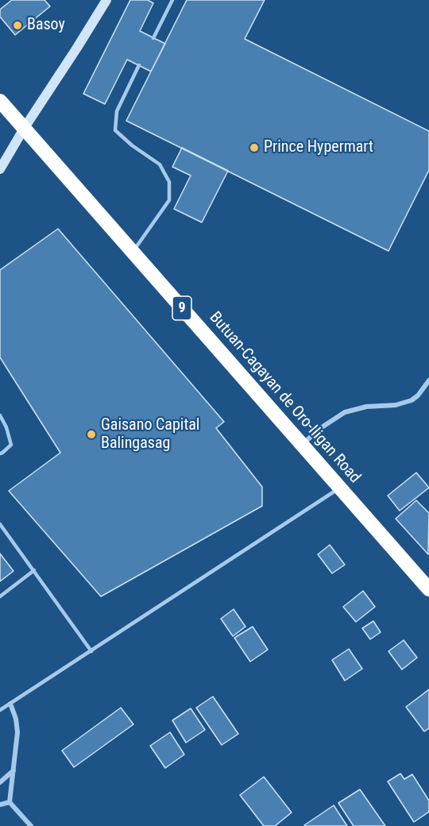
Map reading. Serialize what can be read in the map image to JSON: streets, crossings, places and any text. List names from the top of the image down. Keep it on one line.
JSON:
{"streets":{"highway":["9","Butuan-Cagayan de Oro-Iligan Road"]},"places":["Basoy","Prince Hypermart","Gaisano Capital Balingasag"]}
